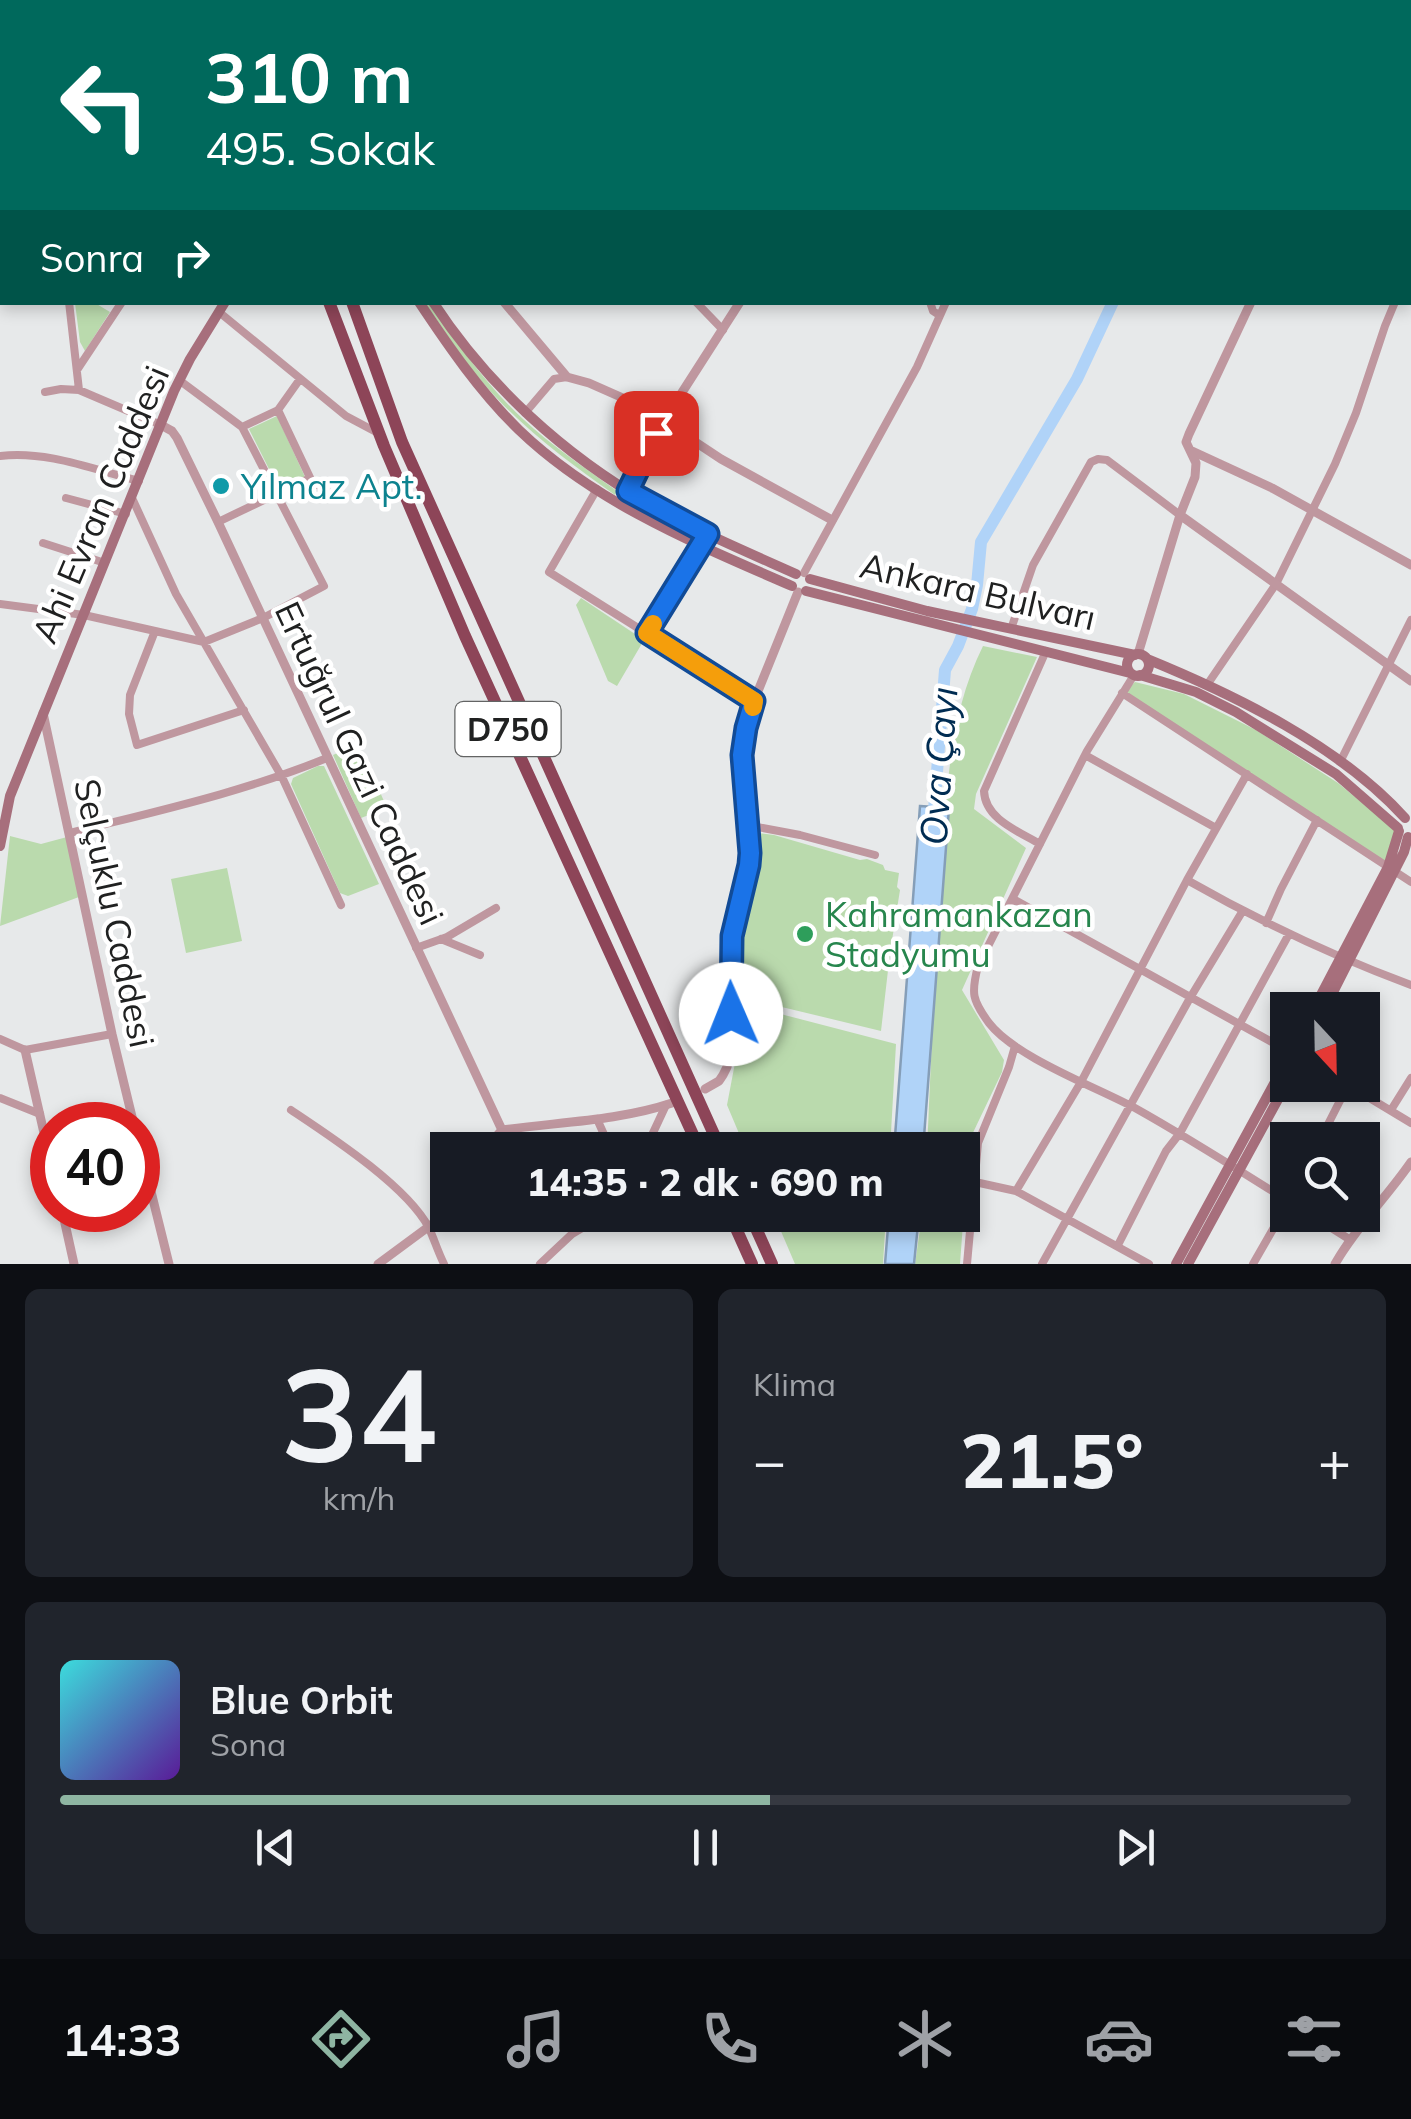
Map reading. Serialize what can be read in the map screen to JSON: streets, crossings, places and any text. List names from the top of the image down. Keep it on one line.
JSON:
{"streets":{"highway":["D750"],"main road":["Ahi Evran Caddesi","Ankara Bulvarı"],"street":["Ertuğrul Gazi Caddesi","Selçuklu Caddesi"]},"crossings":[["Ahi Evran Caddesi","Ertuğrul Gazi Caddesi"],["Ahi Evran Caddesi","Selçuklu Caddesi"]],"water":["Ova Çayı"],"places":["Yılmaz Apt.","Kahramankazan Stadyumu"],"north":"bottom","page":{"turn":["310 m","495. Sokak"],"then":"Sonra","limit":"40","trip":"14:35 · 2 dk · 690 m","tile":[["34","km/h"],"Klima"],"heat":["−","21.5°","+"],"song":["Blue Orbit","Sona"],"tabs":"14:33"}}
